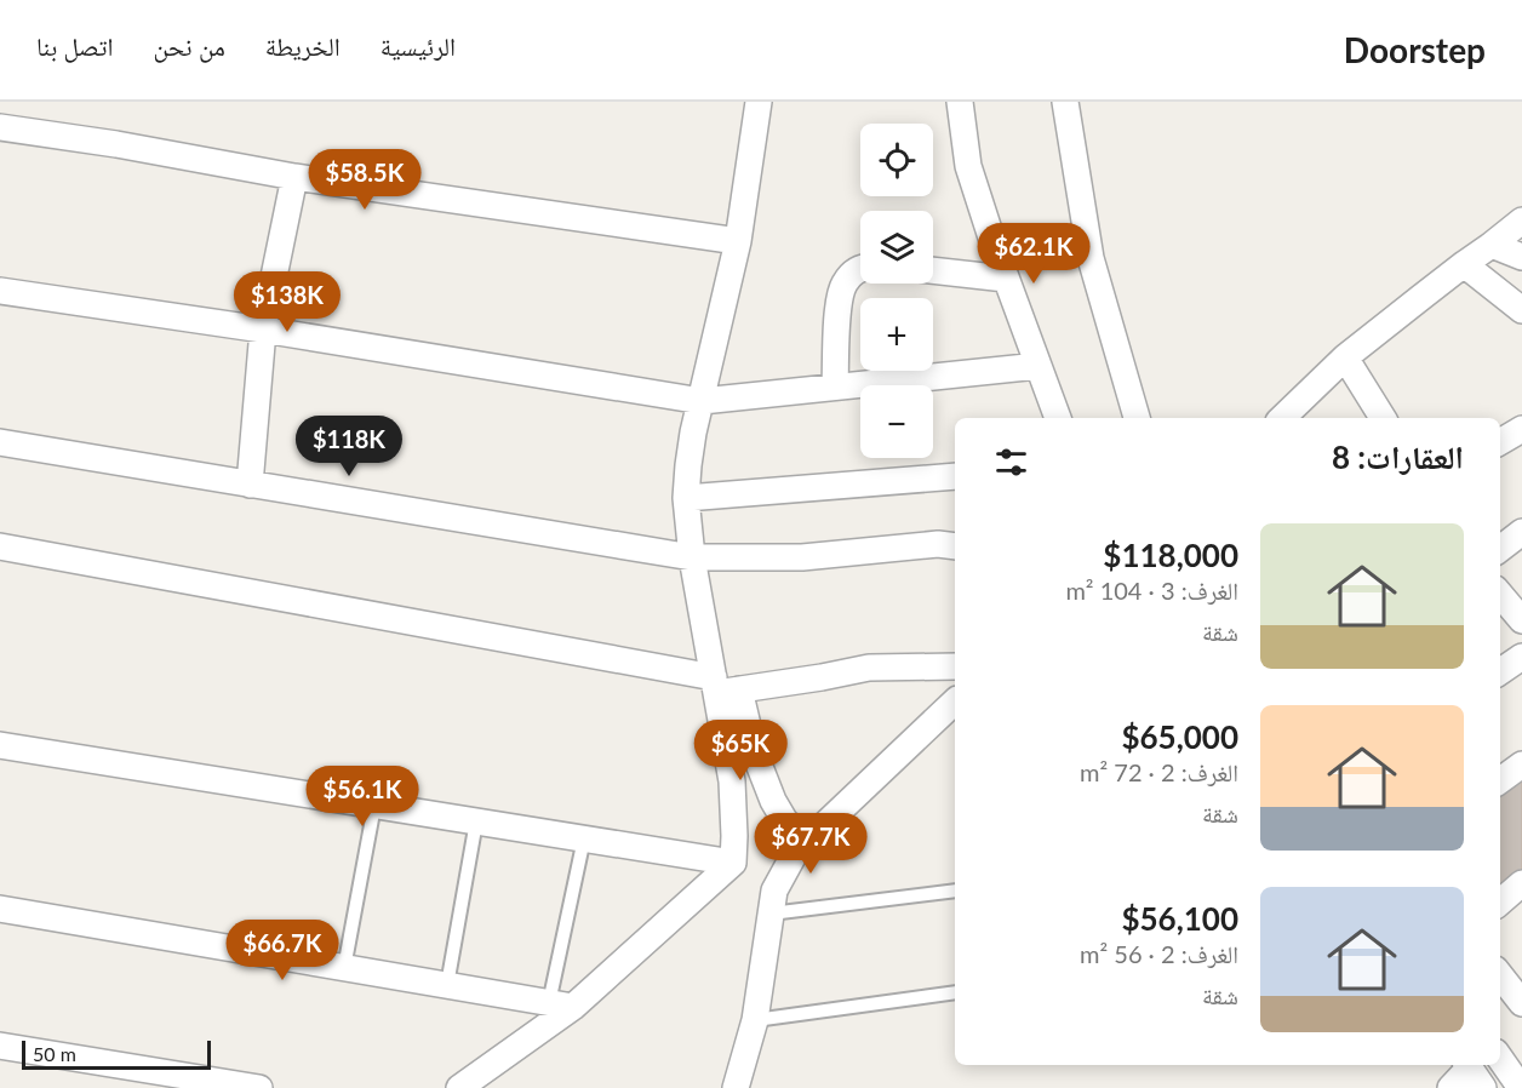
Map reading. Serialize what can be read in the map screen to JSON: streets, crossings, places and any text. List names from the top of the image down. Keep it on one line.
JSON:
{"scale_bar":"50 m","page":{"header":"Doorstep","nav":["الرئيسية","الخريطة","من نحن","اتصل بنا"],"map_buttons":["+","−"],"price":["$58.5K","$62.1K","$138K","$118K","$65K","$56.1K","$67.7K","$66.7K"],"heading":"العقارات: 8","list":[{"name":"$118,000","note":"الغرف: 3 · 104 m² · شقة"},{"name":"$65,000","note":"الغرف: 2 · 72 m² · شقة"},{"name":"$56,100","note":"الغرف: 2 · 56 m² · شقة"}],"scale":"50 m"}}
